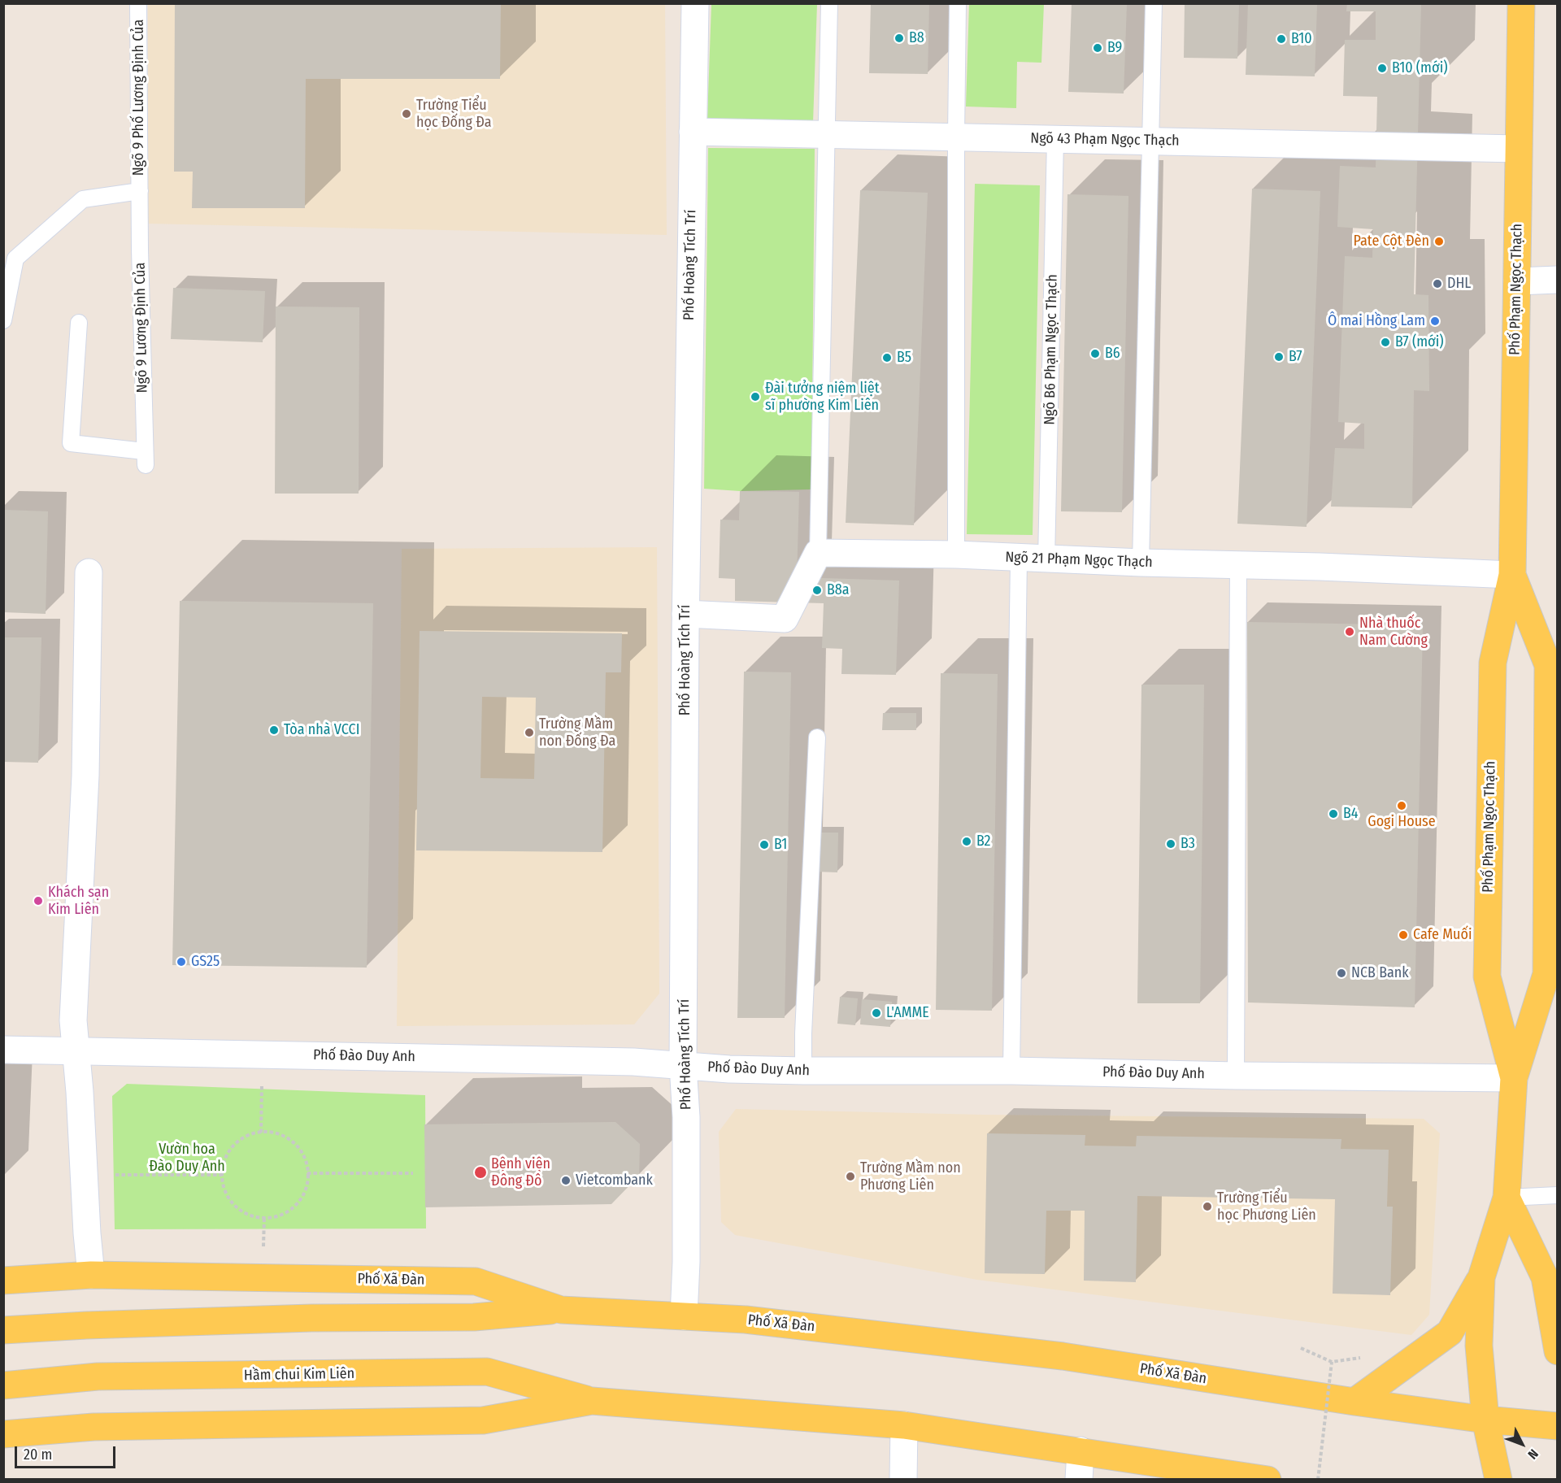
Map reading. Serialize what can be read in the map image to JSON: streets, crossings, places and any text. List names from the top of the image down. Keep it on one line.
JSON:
{"streets":{"main road":["Phố Phạm Ngọc Thạch","Phố Xã Đàn","Hầm chui Kim Liên"],"street":["Ngõ 43 Phạm Ngọc Thạch","Phố Hoàng Tích Trí","Ngõ 21 Phạm Ngọc Thạch","Phố Đào Duy Anh"],"lane":["Ngõ 9 Phố Lương Định Của","Ngõ 9 Lương Định Của","Ngõ B6 Phạm Ngọc Thạch"]},"crossings":[["Ngõ 9 Phố Lương Định Của","Ngõ 9 Lương Định Của"],["Ngõ 43 Phạm Ngọc Thạch","Phố Hoàng Tích Trí"],["Ngõ 43 Phạm Ngọc Thạch","Phố Phạm Ngọc Thạch"],["Ngõ 43 Phạm Ngọc Thạch","Ngõ B6 Phạm Ngọc Thạch"],["Phố Hoàng Tích Trí","Phố Đào Duy Anh"],["Phố Hoàng Tích Trí","Phố Xã Đàn"],["Phố Phạm Ngọc Thạch","Ngõ 21 Phạm Ngọc Thạch"],["Phố Phạm Ngọc Thạch","Phố Đào Duy Anh"],["Phố Phạm Ngọc Thạch","Phố Xã Đàn"],["Ngõ B6 Phạm Ngọc Thạch","Ngõ 21 Phạm Ngọc Thạch"]],"parks":["Vườn hoa Đào Duy Anh"],"places":["B8","B10","B9","B10 (mới)","Trường Tiểu học Đống Đa","Pate Cột Đèn","DHL","Ô mai Hồng Lam","B7 (mới)","B6","B7","B5","Đài tưởng niệm liệt sĩ phường Kim Liên","B8a","Nhà thuốc Nam Cường","Tòa nhà VCCI","Trường Mầm non Đống Đa","Gogi House","B4","B2","B3","B1","Khách sạn Kim Liên","Cafe Muối","GS25","NCB Bank","L'AMME","Bệnh viện Đông Đô","Trường Mầm non Phương Liên","Vietcombank","Trường Tiểu học Phương Liên"],"scale_bar":"20 m","north":"bottom right"}
